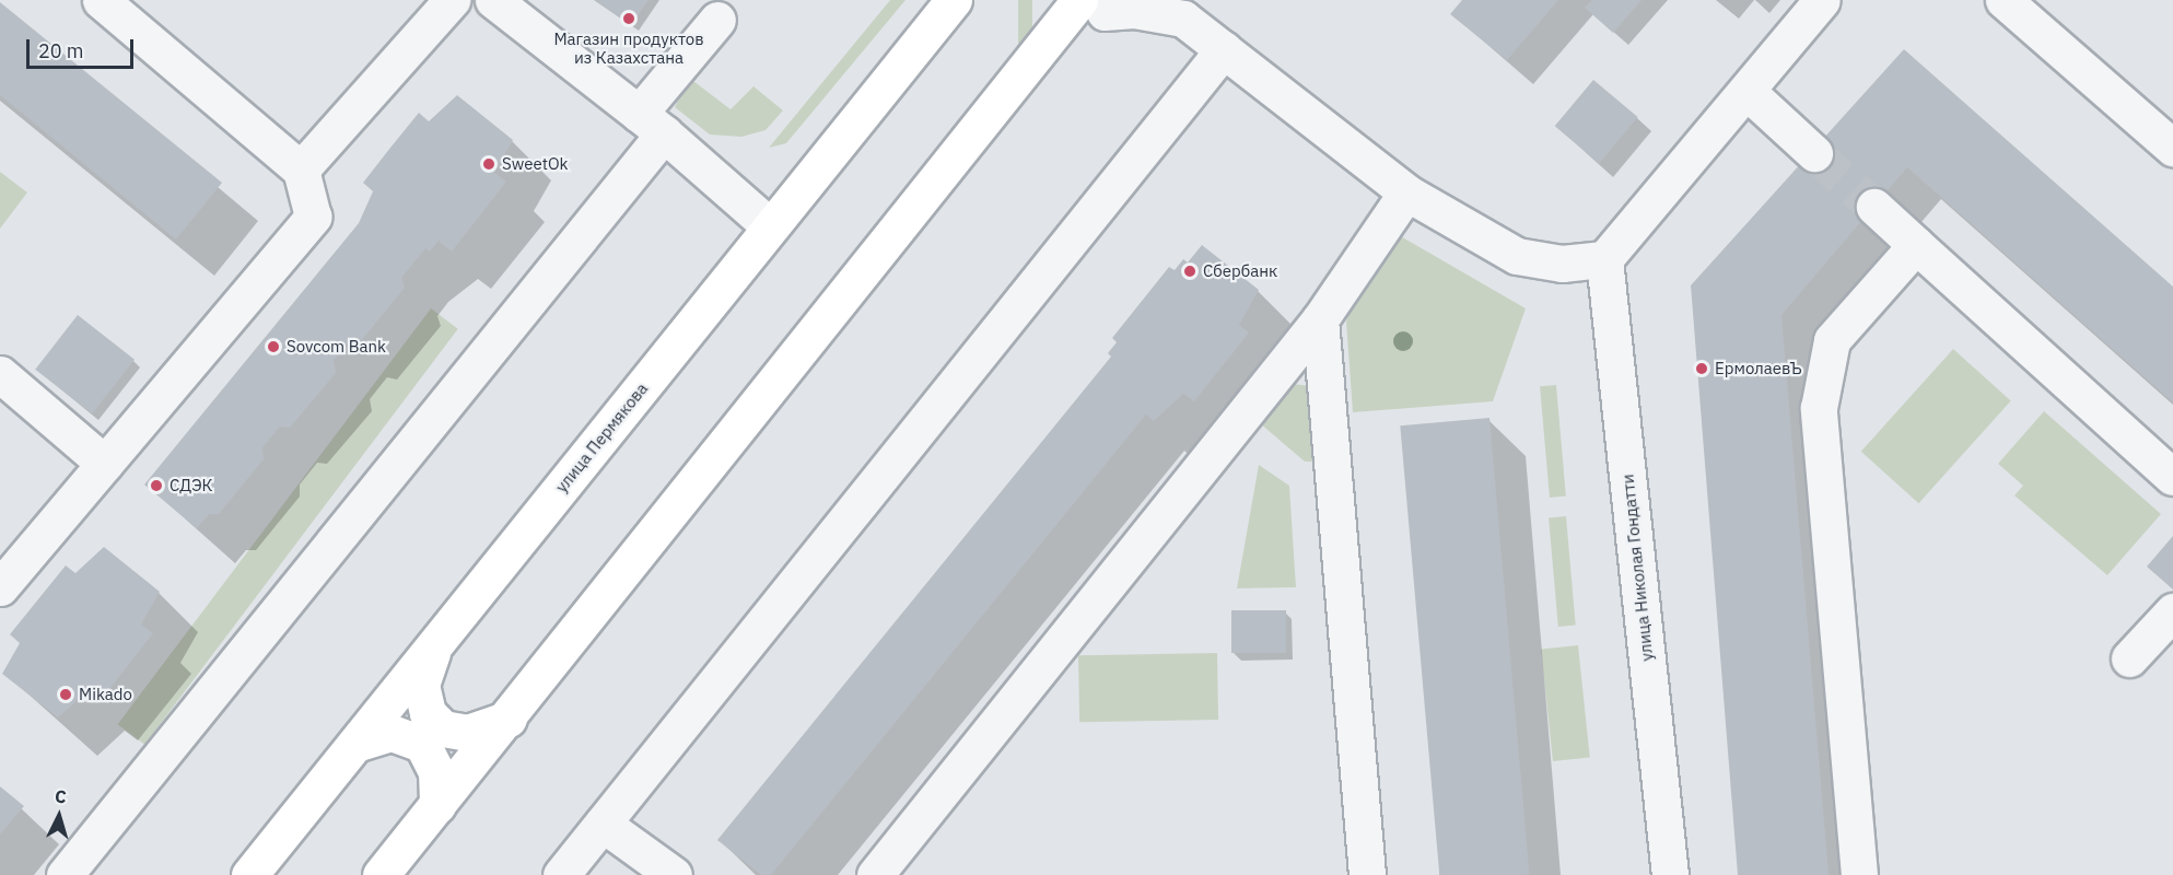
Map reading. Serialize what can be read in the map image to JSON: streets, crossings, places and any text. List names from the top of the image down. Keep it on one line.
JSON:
{"streets":{"main road":["улица Пермякова"],"street":["улица Николая Гондатти"]},"places":["Магазин продуктов из Казахстана","SweetOk","Сбербанк","Sovcom Bank","ЕрмолаевЪ","СДЭК","Mikado"],"scale_bar":"20 m","north":"top"}
